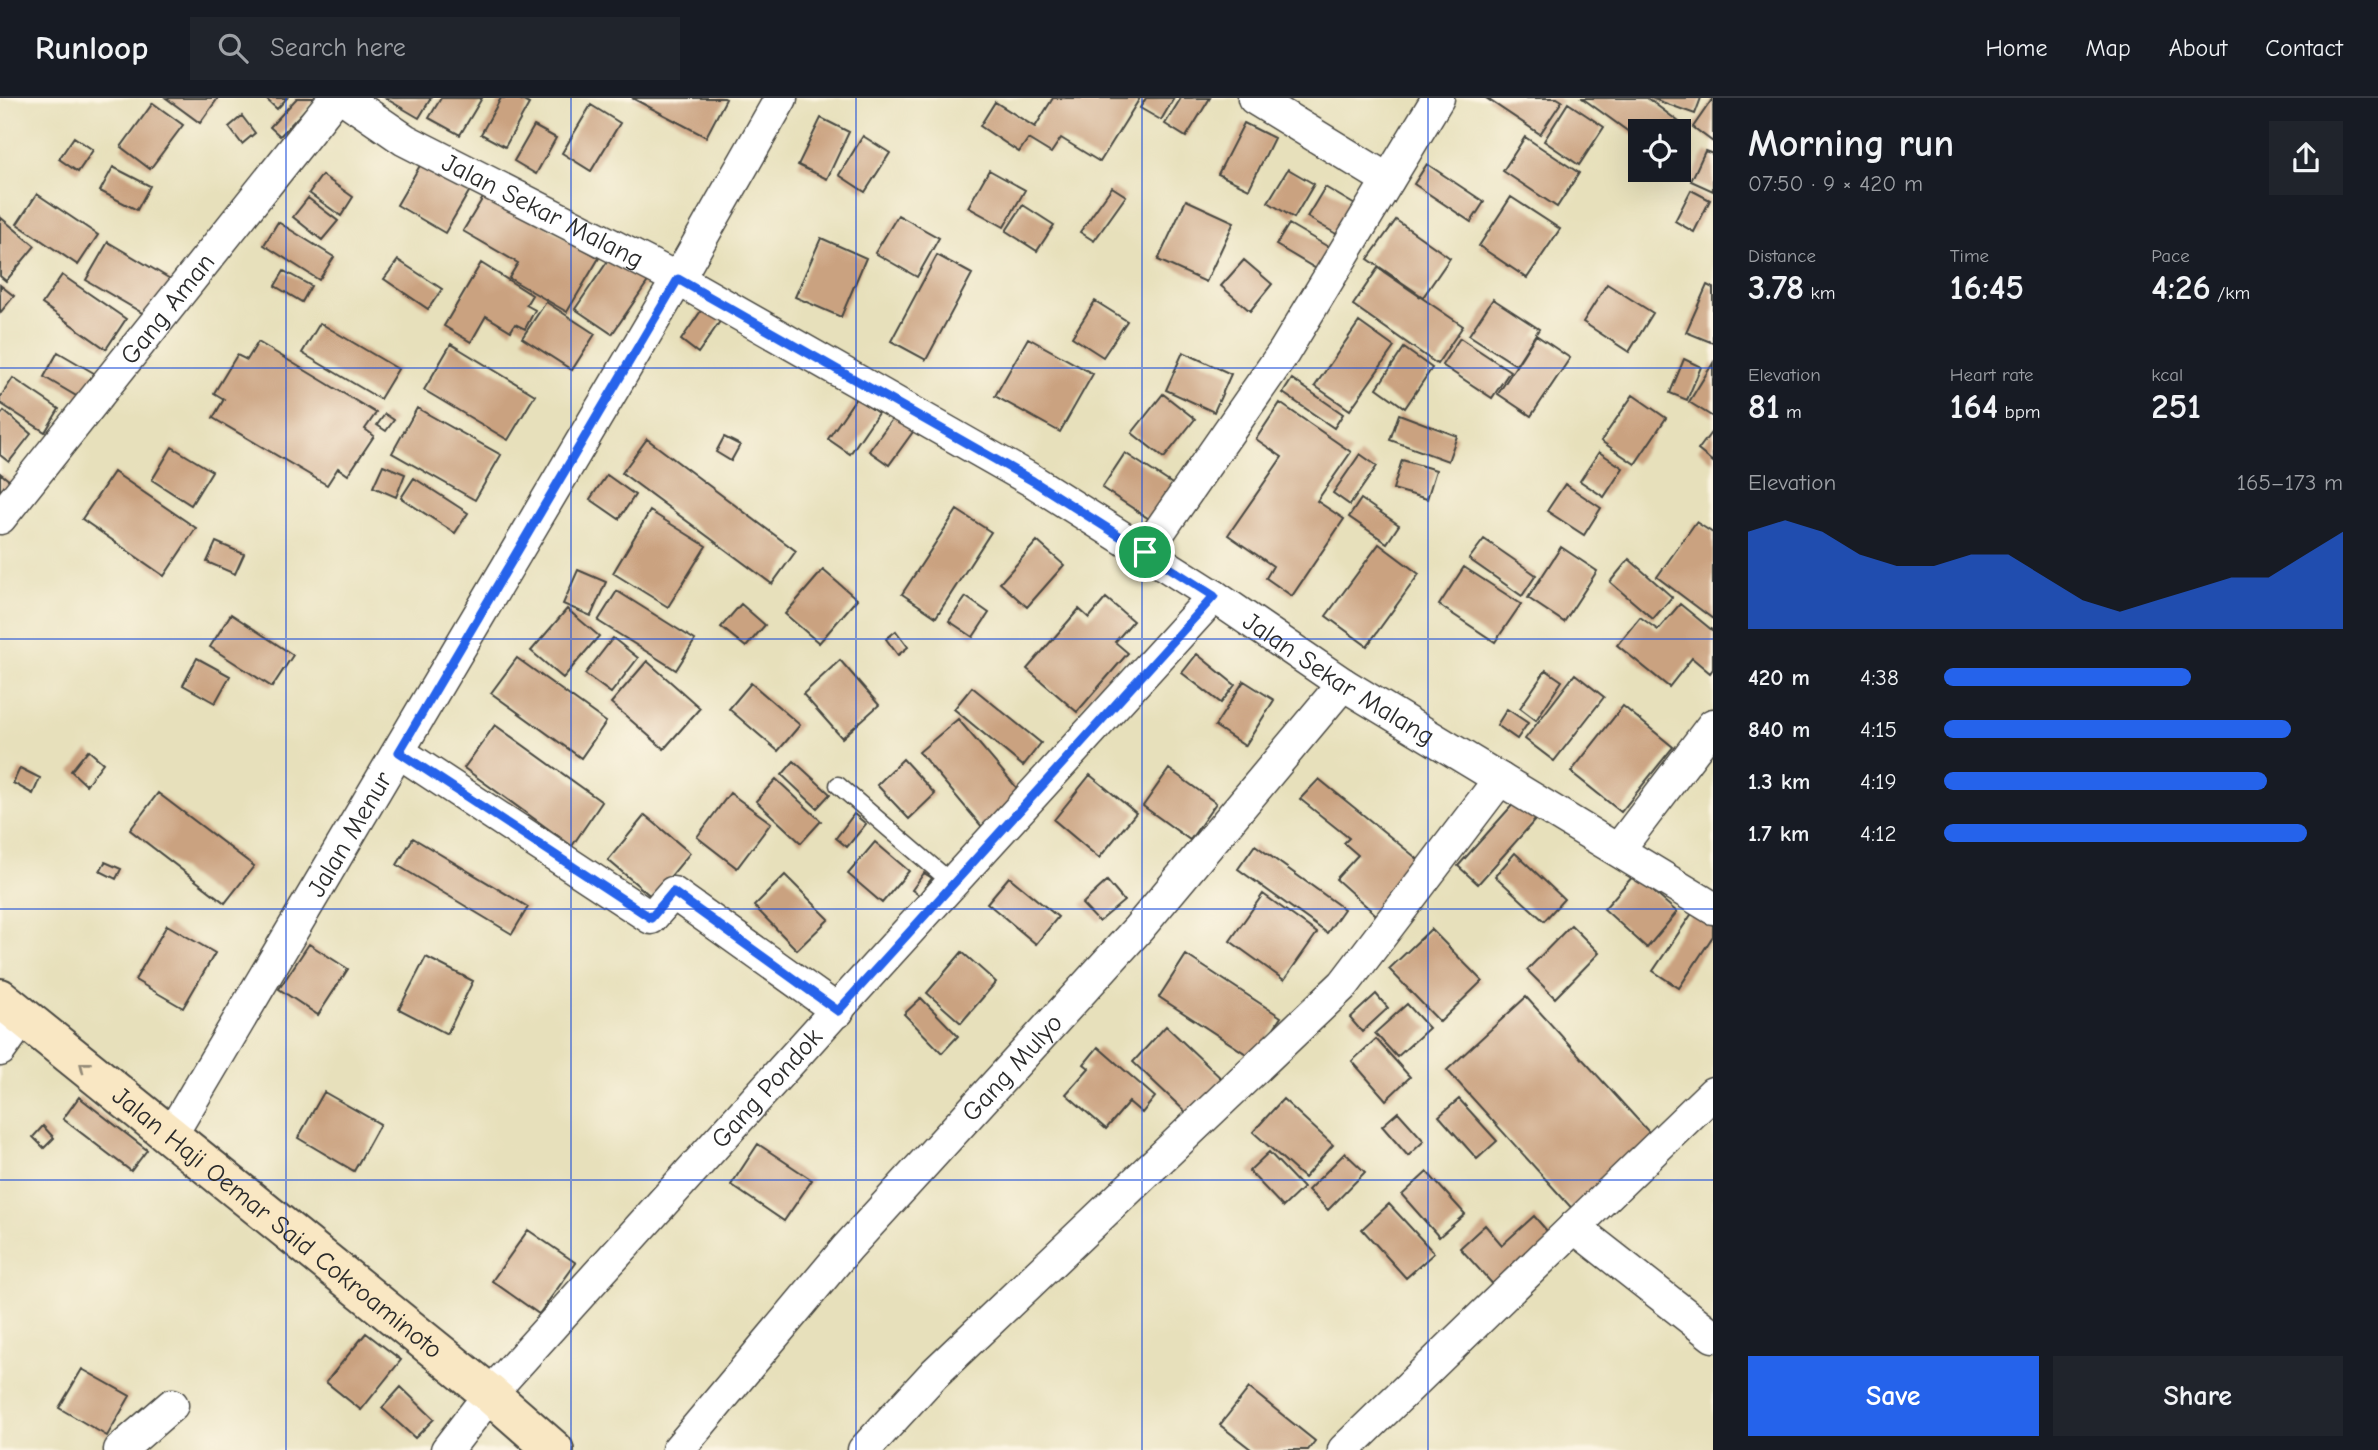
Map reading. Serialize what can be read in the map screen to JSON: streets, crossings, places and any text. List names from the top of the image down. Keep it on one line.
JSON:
{"streets":{"main road":["Jalan Haji Oemar Said Cokroaminoto"],"street":["Jalan Sekar Malang","Gang Aman","Jalan Menur","Gang Mulyo","Gang Pondok"]},"crossings":[["Jalan Sekar Malang","Jalan Menur"],["Jalan Sekar Malang","Gang Mulyo"],["Jalan Sekar Malang","Gang Pondok"],["Jalan Menur","Jalan Haji Oemar Said Cokroaminoto"],["Gang Pondok","Jalan Haji Oemar Said Cokroaminoto"]],"page":{"header":"Runloop","search":"Search here","nav":["Home","Map","About","Contact"],"heading":["Morning run","07:50 · 9 × 420 m"],"stats":[["Distance","3.78 km"],["Time","16:45"],["Pace","4:26 /km"],["Elevation","81 m"],["Heart rate","164 bpm"],["kcal","251"]],"chart":["Elevation","165–173 m"],"list":[{"name":"420 m","note":"4:38"},{"name":"840 m","note":"4:15"},{"name":"1.3 km","note":"4:19"},{"name":"1.7 km","note":"4:12"}],"buttons":["Save","Share"]}}
